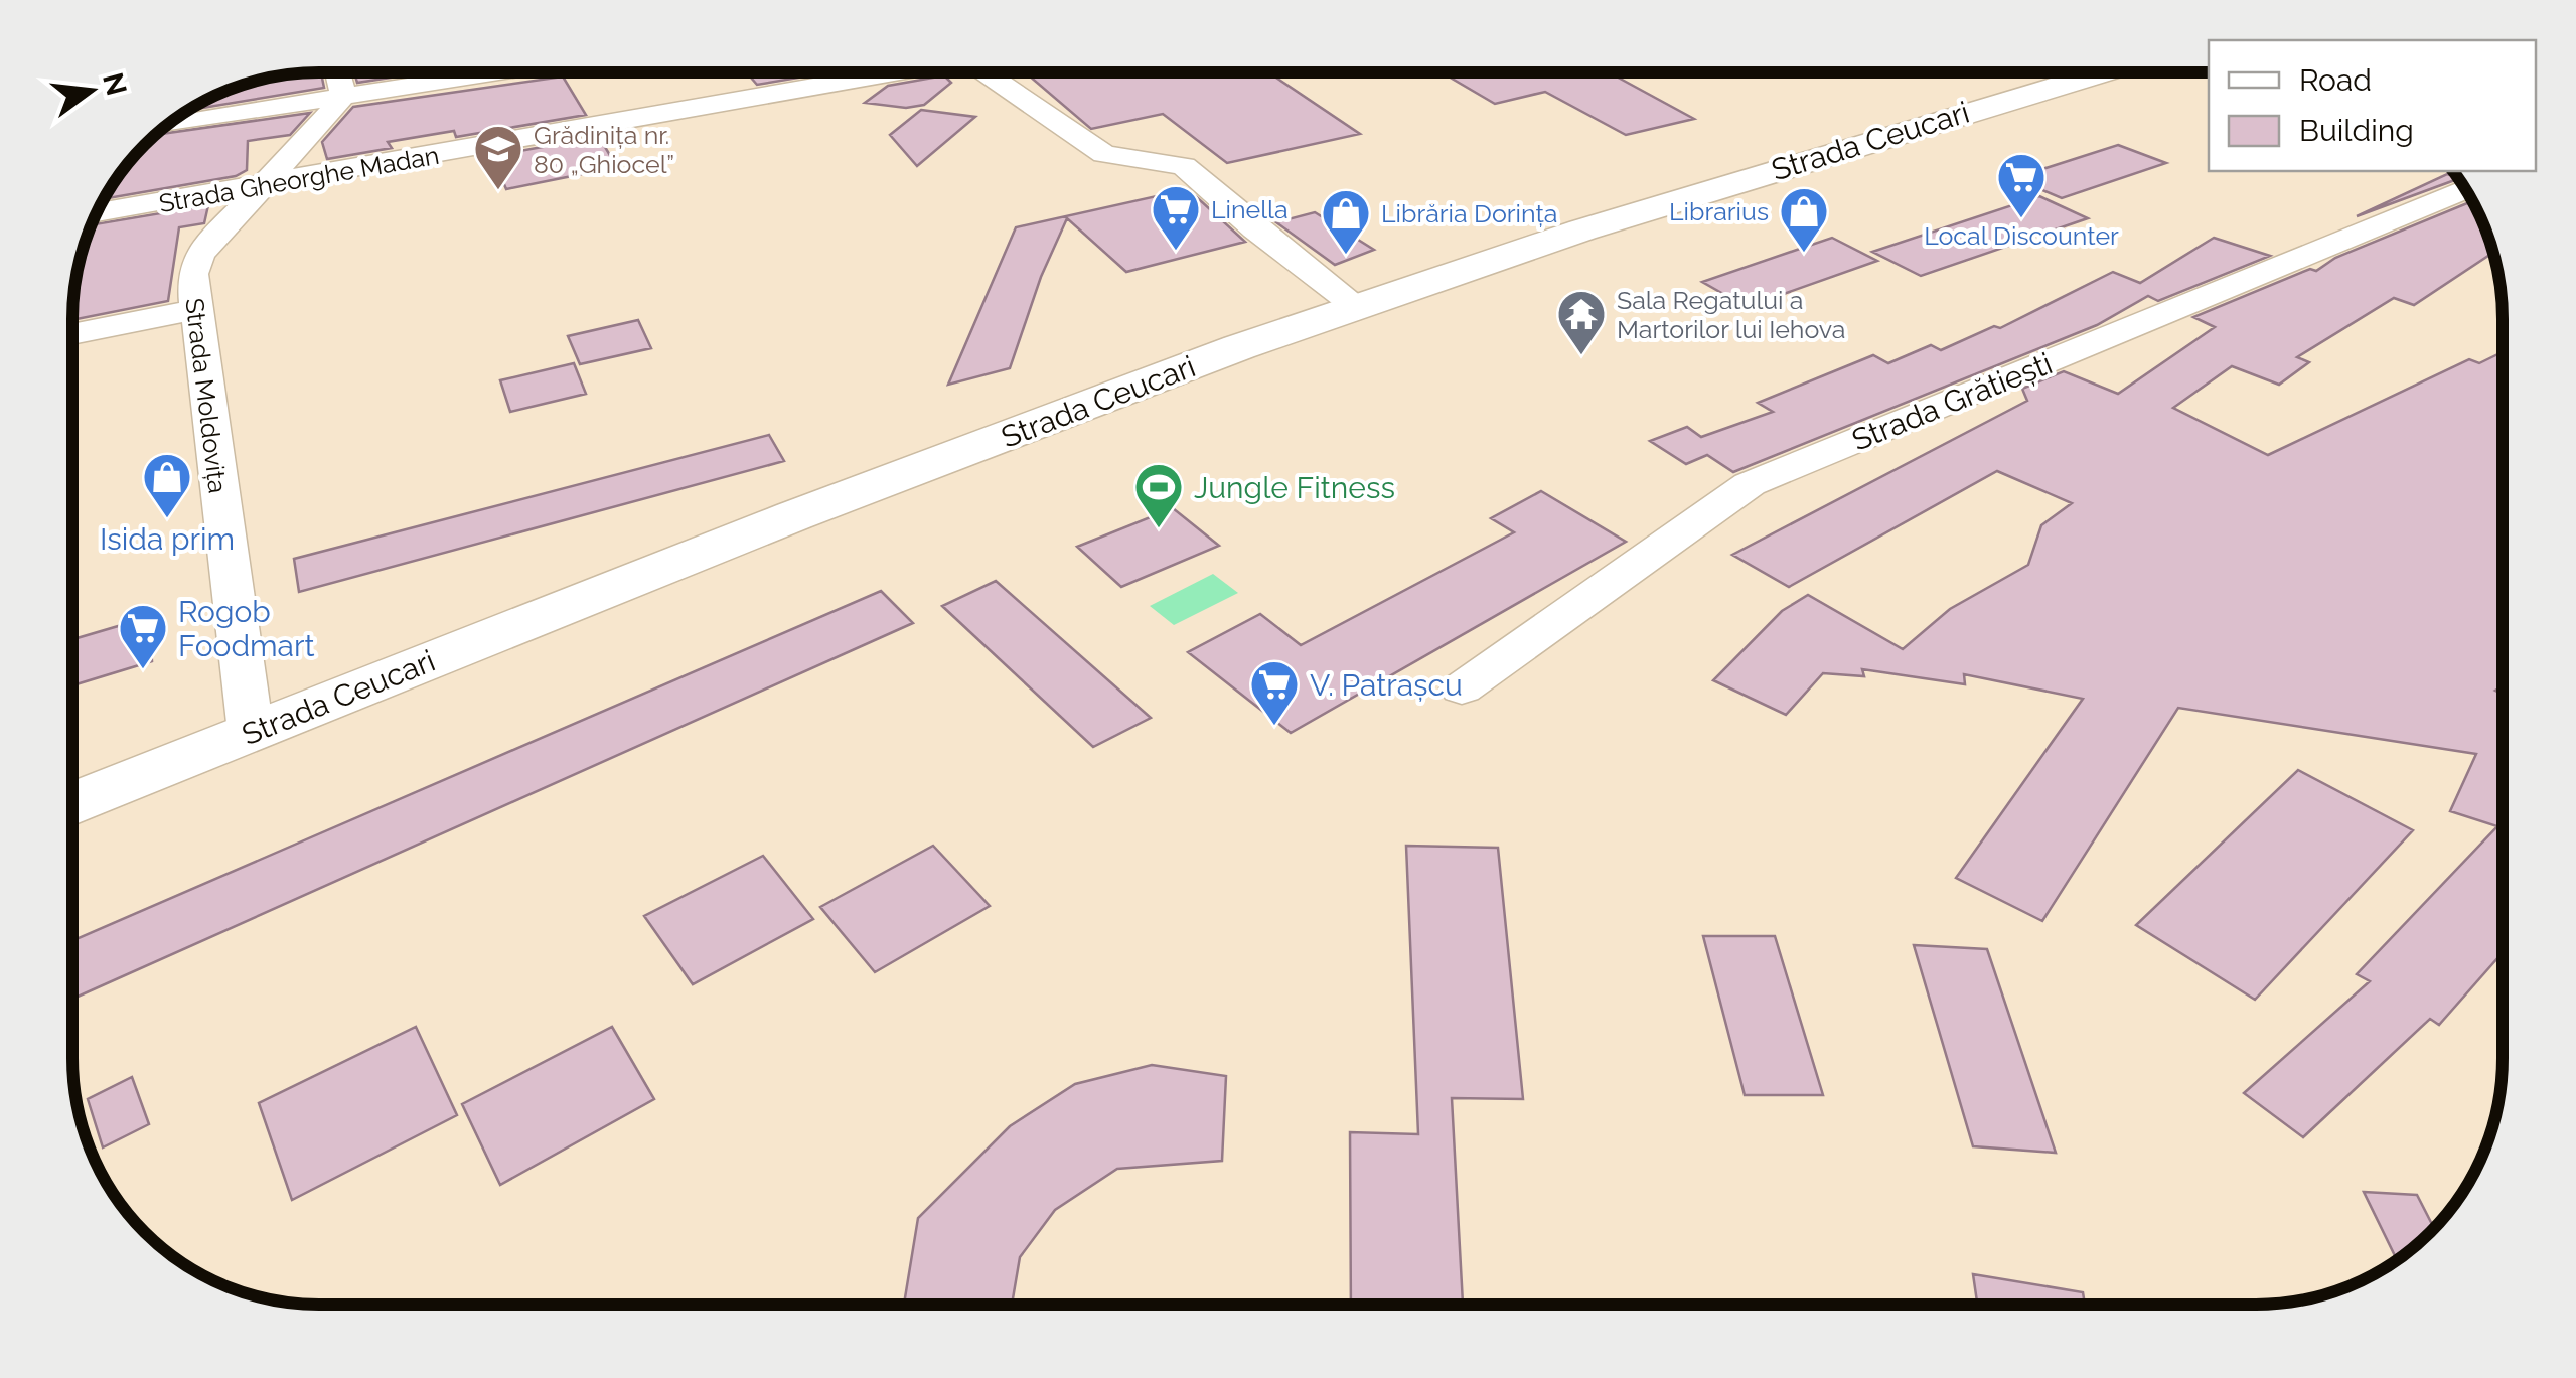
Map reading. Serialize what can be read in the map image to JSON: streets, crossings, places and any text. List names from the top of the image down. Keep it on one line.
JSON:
{"streets":{"street":["Strada Ceucari","Strada Gheorghe Madan","Strada Moldovița","Strada Grătiești"]},"crossings":[["Strada Ceucari","Strada Moldovița"],["Strada Gheorghe Madan","Strada Moldovița"]],"places":{"school or university":["Grădinița nr. 80 „Ghiocel”"],"supermarket":["Local Discounter","Linella","Rogob Foodmart","V. Patrașcu"],"shop":["Librarius","Librăria Dorința","Isida prim"],"temple":["Sala Regatului a Martorilor lui Iehova"],"sports":["Jungle Fitness"]},"legend":["Road","Building"],"north":"right"}
